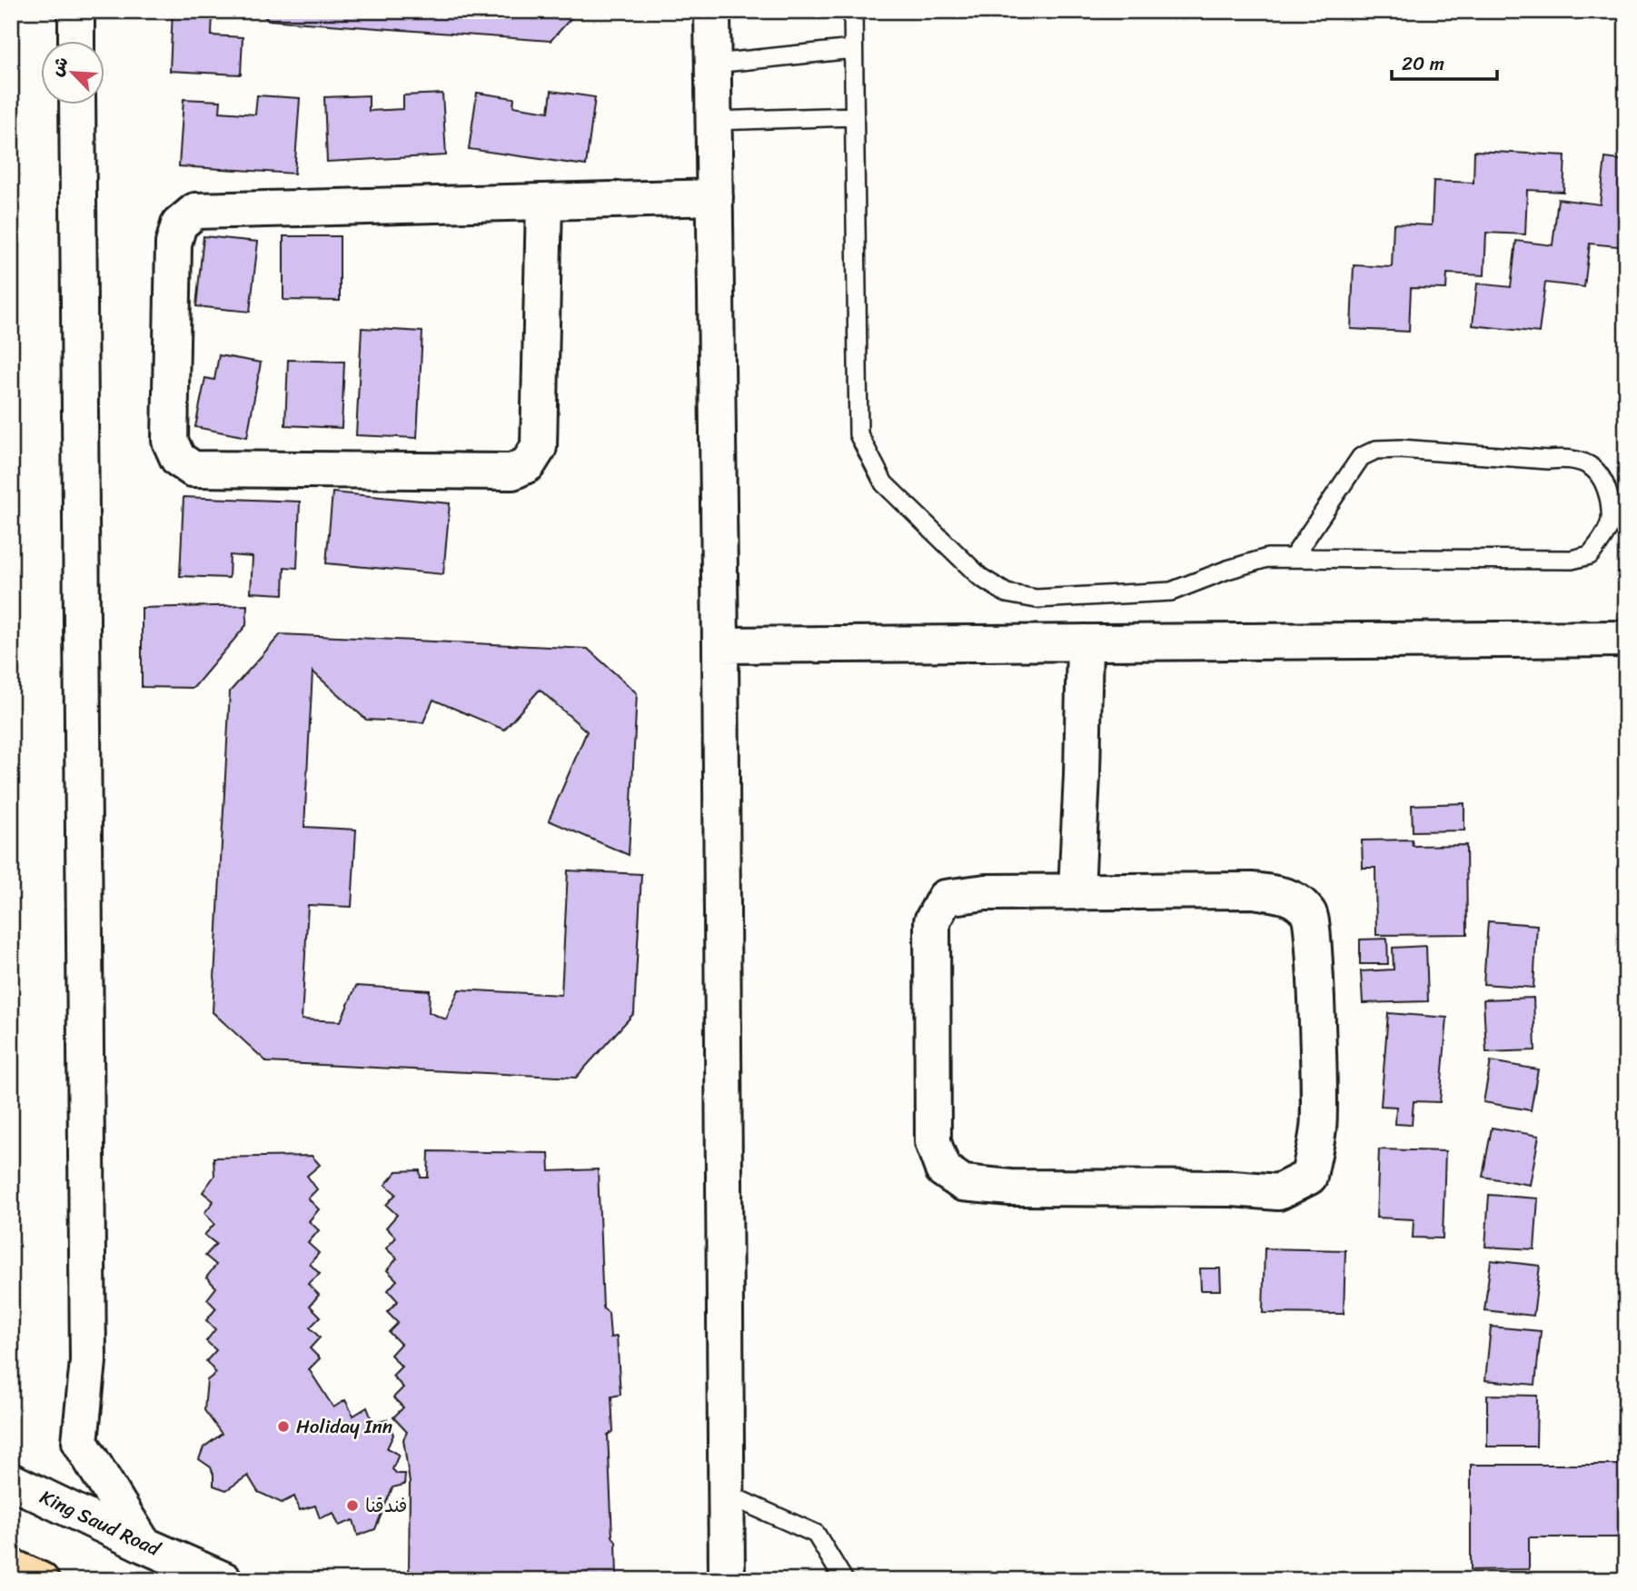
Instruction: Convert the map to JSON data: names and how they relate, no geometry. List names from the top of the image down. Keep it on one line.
{"streets":{"street":["King Saud Road"]},"places":["Holiday Inn","فندقنا"],"scale_bar":"20 m","north":"top left"}
